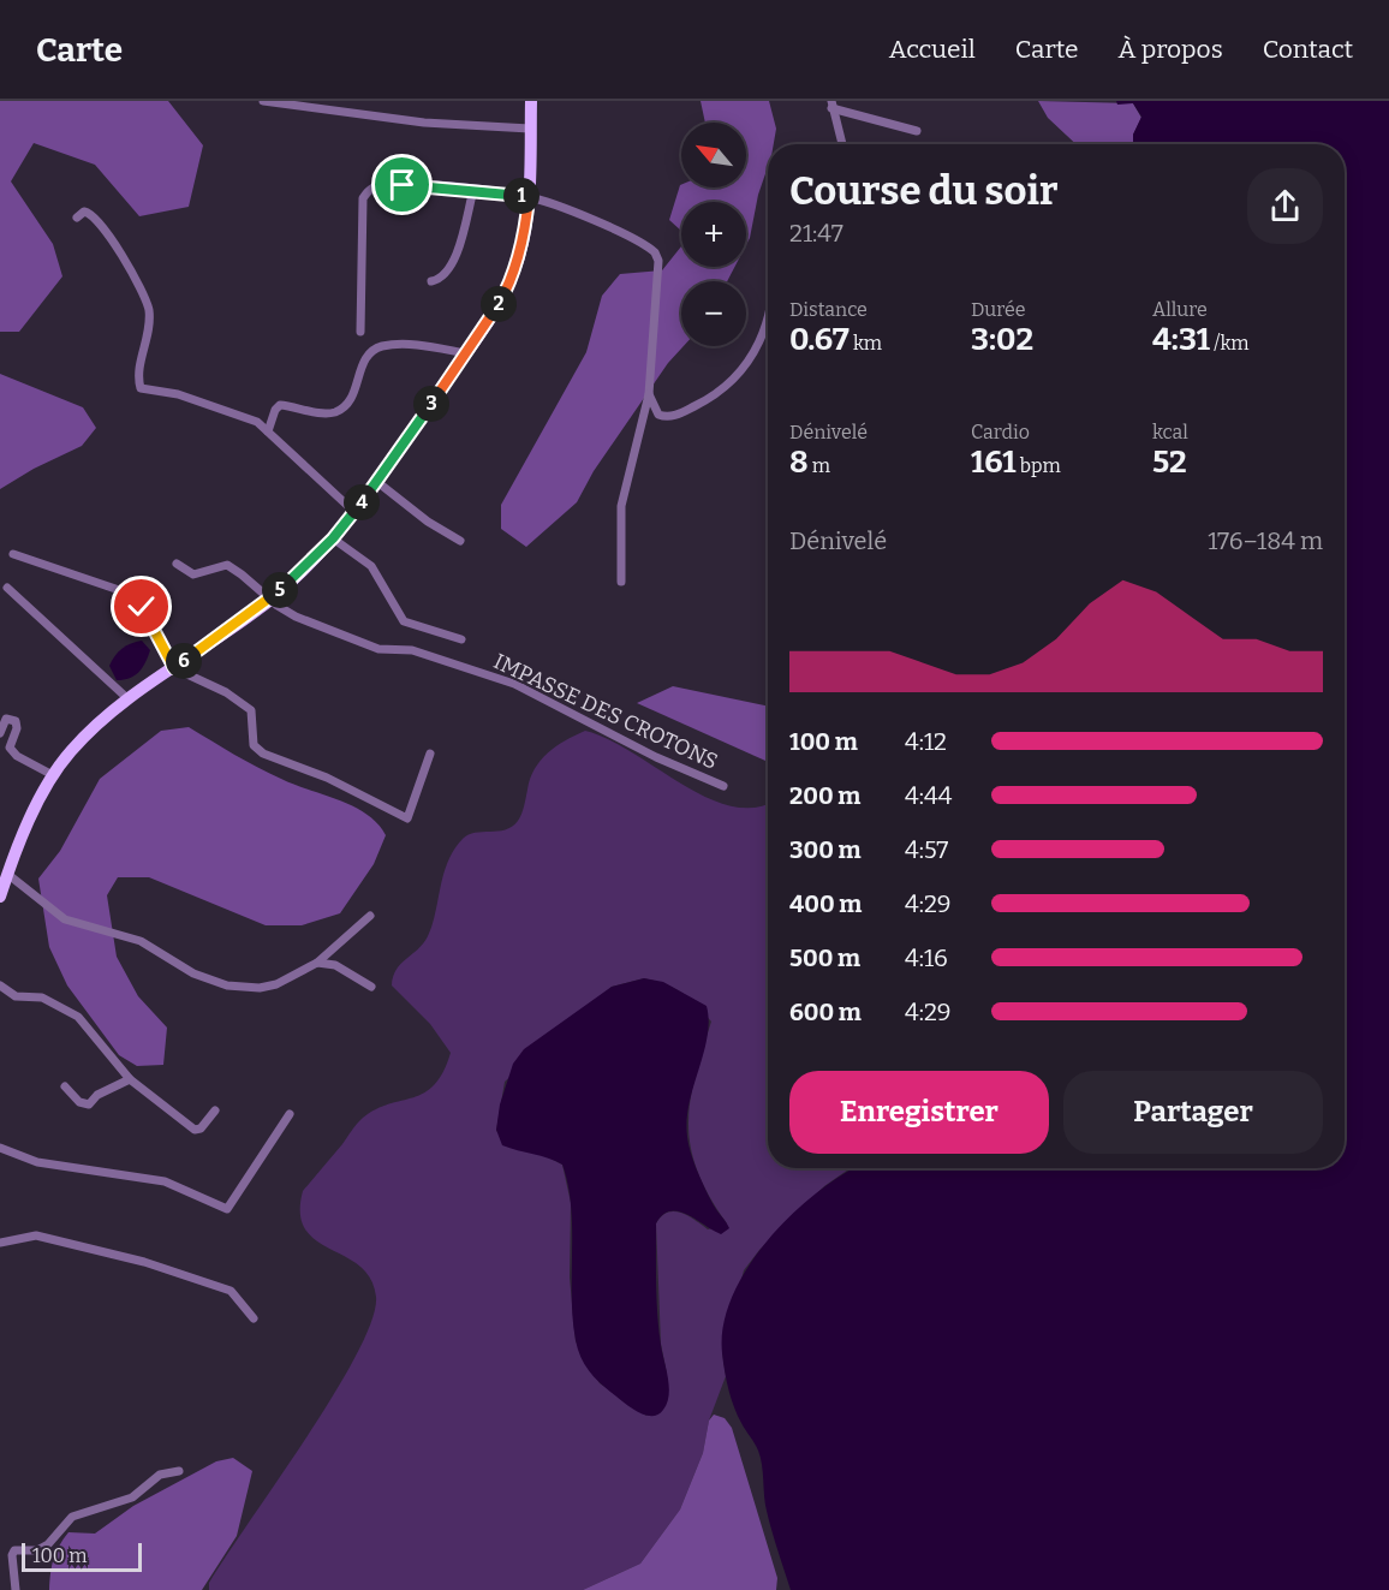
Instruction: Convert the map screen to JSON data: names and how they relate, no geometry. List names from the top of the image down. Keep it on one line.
{"streets":{"street":["IMPASSE DES CROTONS"]},"scale_bar":"100 m","north":"top left","page":{"header":"Carte","nav":["Accueil","Carte","À propos","Contact"],"map_buttons":["+","−"],"heading":["Course du soir","21:47"],"pins":["1","2","3","4","5","6"],"stats":[["Distance","0.67 km"],["Durée","3:02"],["Allure","4:31 /km"],["Dénivelé","8 m"],["Cardio","161 bpm"],["kcal","52"]],"chart":["Dénivelé","176–184 m"],"list":[{"name":"100 m","note":"4:12"},{"name":"200 m","note":"4:44"},{"name":"300 m","note":"4:57"},{"name":"400 m","note":"4:29"},{"name":"500 m","note":"4:16"},{"name":"600 m","note":"4:29"}],"buttons":["Enregistrer","Partager"],"scale":"100 m"}}
